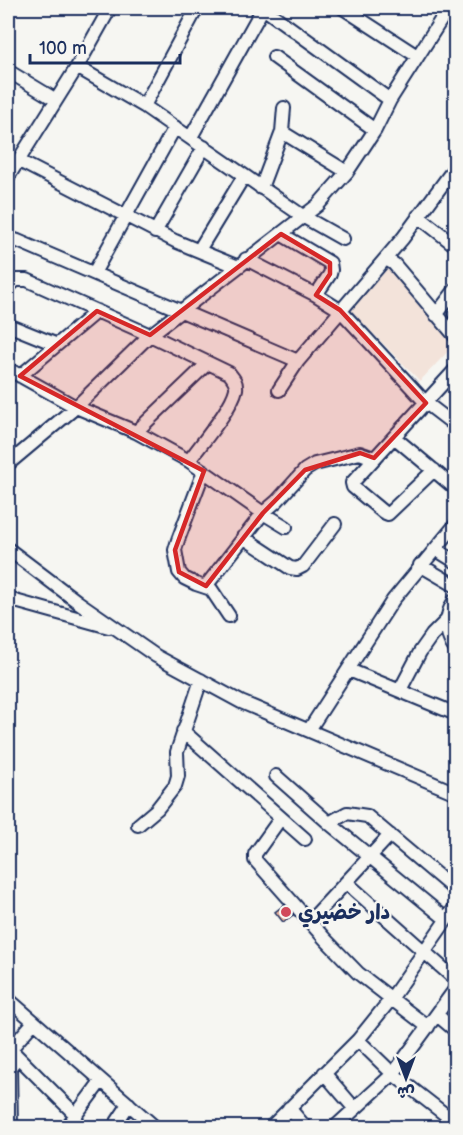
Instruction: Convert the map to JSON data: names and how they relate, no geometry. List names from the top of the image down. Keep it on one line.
{"places":["دار خضيري"],"scale_bar":"100 m","north":"bottom"}
